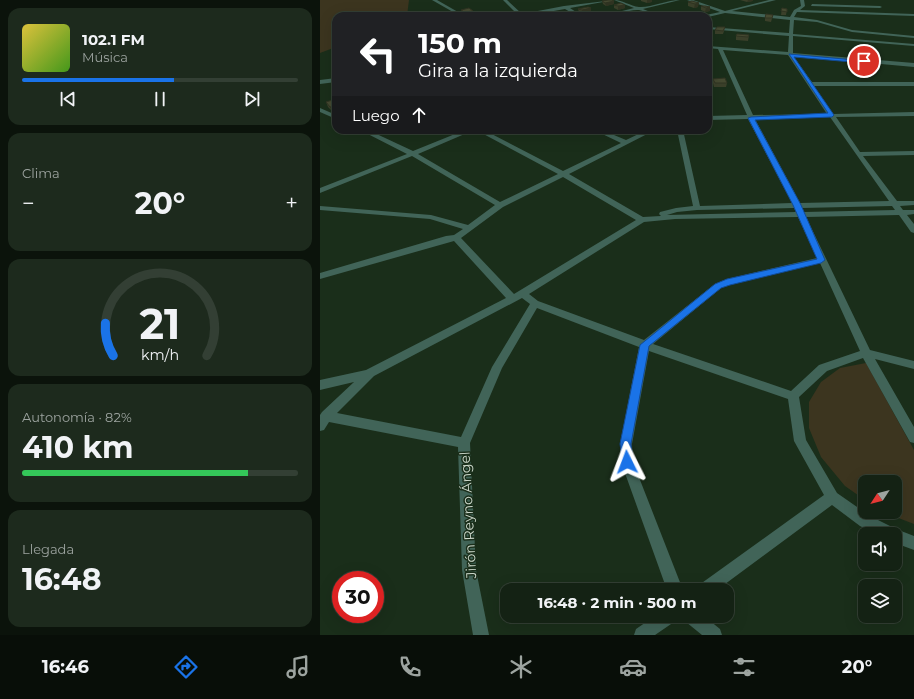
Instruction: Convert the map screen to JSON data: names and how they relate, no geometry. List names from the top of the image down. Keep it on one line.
{"streets":{"street":["Jirón Reyno Ángel"]},"north":"bottom left","page":{"turn":["150 m","Gira a la izquierda"],"song":["102.1 FM","Música"],"then":"Luego","tile":["Clima",["Autonomía · 82%","410 km"],["Llegada","16:48"]],"heat":["−","20°","+"],"limit":"30","trip":"16:48 · 2 min · 500 m","tabs":["16:46","20°"],"gauge":["21","km/h"]}}
